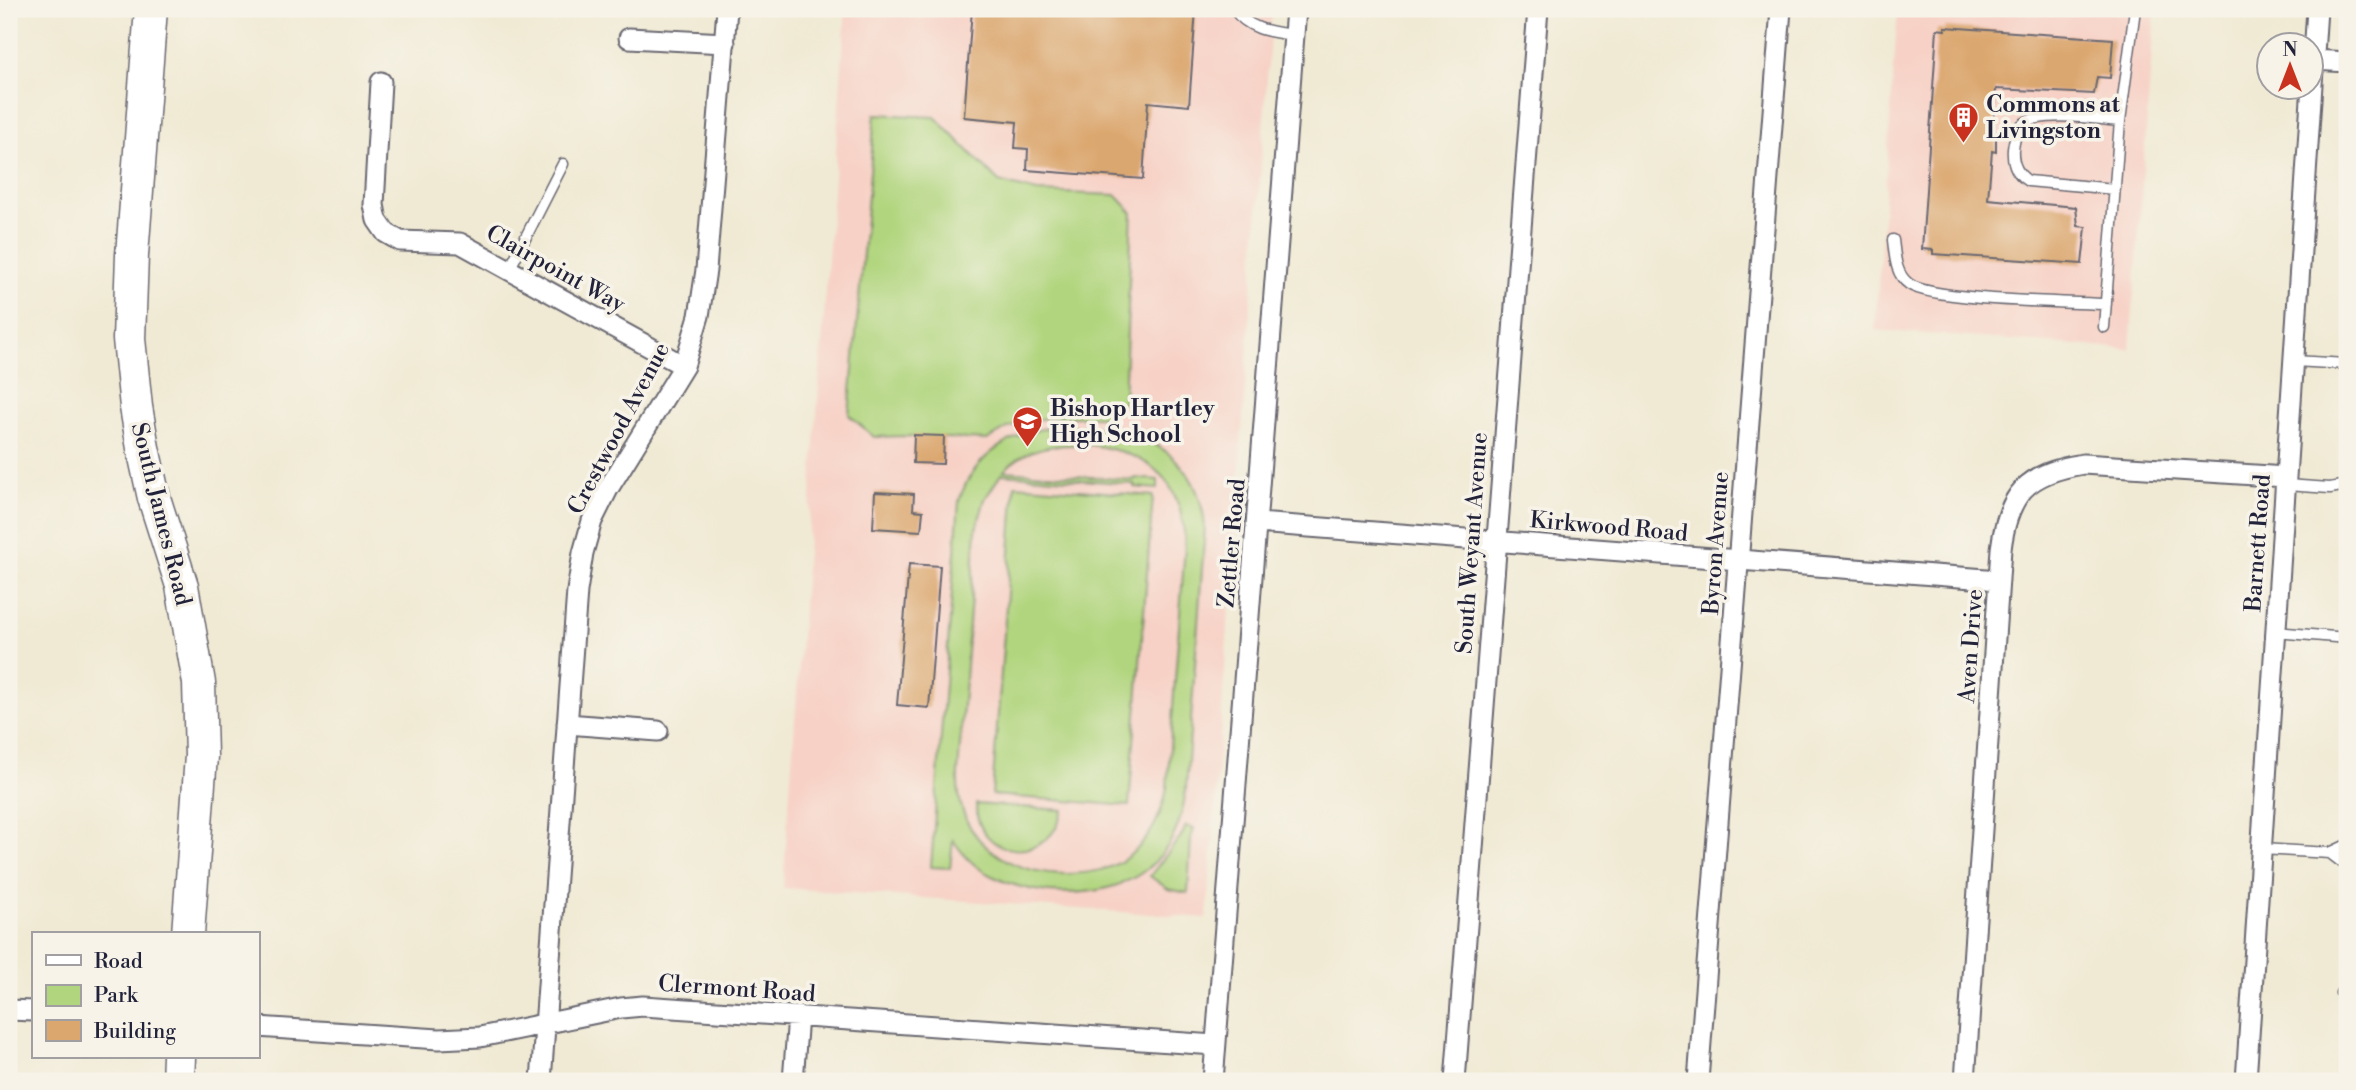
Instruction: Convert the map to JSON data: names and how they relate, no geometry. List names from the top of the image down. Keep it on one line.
{"streets":{"main road":["South James Road"],"street":["Clairpoint Way","Crestwood Avenue","Kirkwood Road","Zettler Road","South Weyant Avenue","Byron Avenue","Barnett Road","Aven Drive","Clermont Road"]},"crossings":[["Clairpoint Way","Crestwood Avenue"],["Crestwood Avenue","Clermont Road"],["Kirkwood Road","Zettler Road"],["Kirkwood Road","South Weyant Avenue"],["Kirkwood Road","Byron Avenue"],["Kirkwood Road","Aven Drive"],["Zettler Road","Clermont Road"],["Barnett Road","Aven Drive"]],"places":{"building":["Commons at Livingston"],"school or university":["Bishop Hartley High School"]},"legend":["Road","Park","Building"],"north":"top"}
